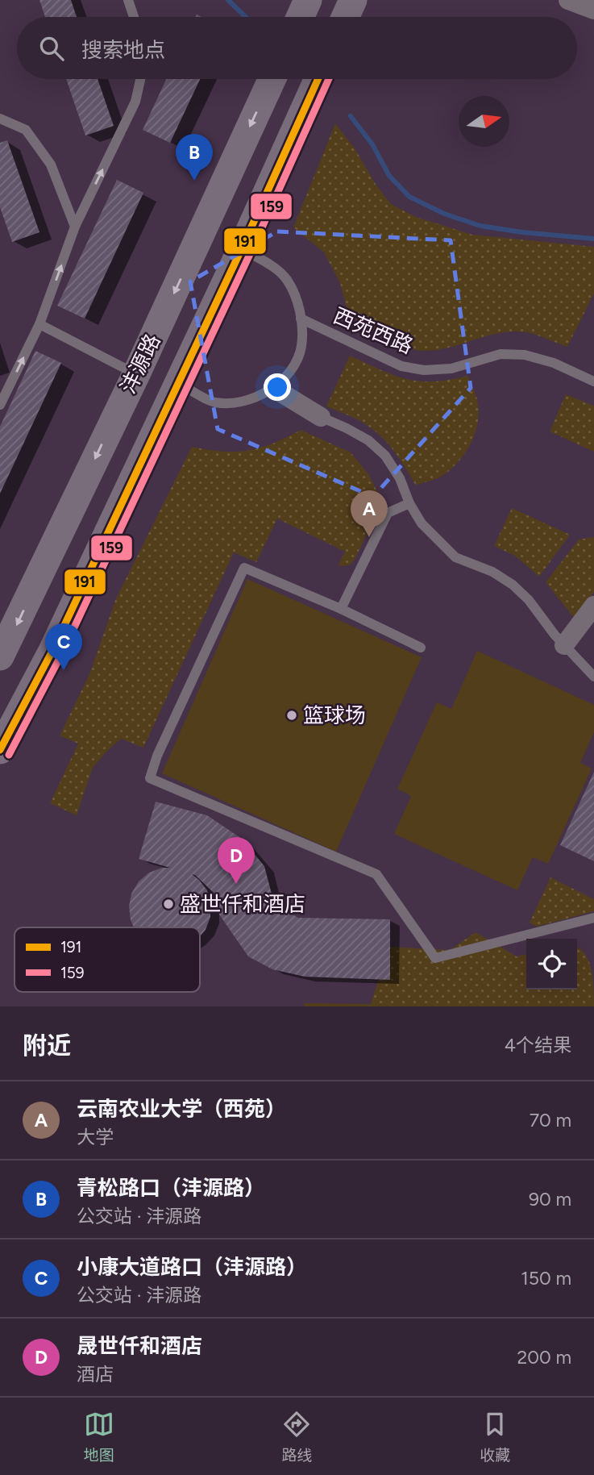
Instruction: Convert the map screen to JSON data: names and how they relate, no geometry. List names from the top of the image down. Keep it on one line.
{"streets":{"main road":["沣源路"],"lane":["西苑西路"]},"places":["篮球场","盛世仟和酒店"],"lines":["transit line 191","transit line 159"],"legend":["191","159"],"north":"right","page":{"search":"搜索地点","pins":["B","A","C","D"],"heading":["附近","4个结果"],"list":[{"mark":"A","name":"云南农业大学（西苑）","note":"大学","value":"70 m"},{"mark":"B","name":"青松路口（沣源路）","note":"公交站 · 沣源路","value":"90 m"},{"mark":"C","name":"小康大道路口（沣源路）","note":"公交站 · 沣源路","value":"150 m"},{"mark":"D","name":"晟世仟和酒店","note":"酒店","value":"200 m"}],"nav":["地图","路线","收藏"]}}
